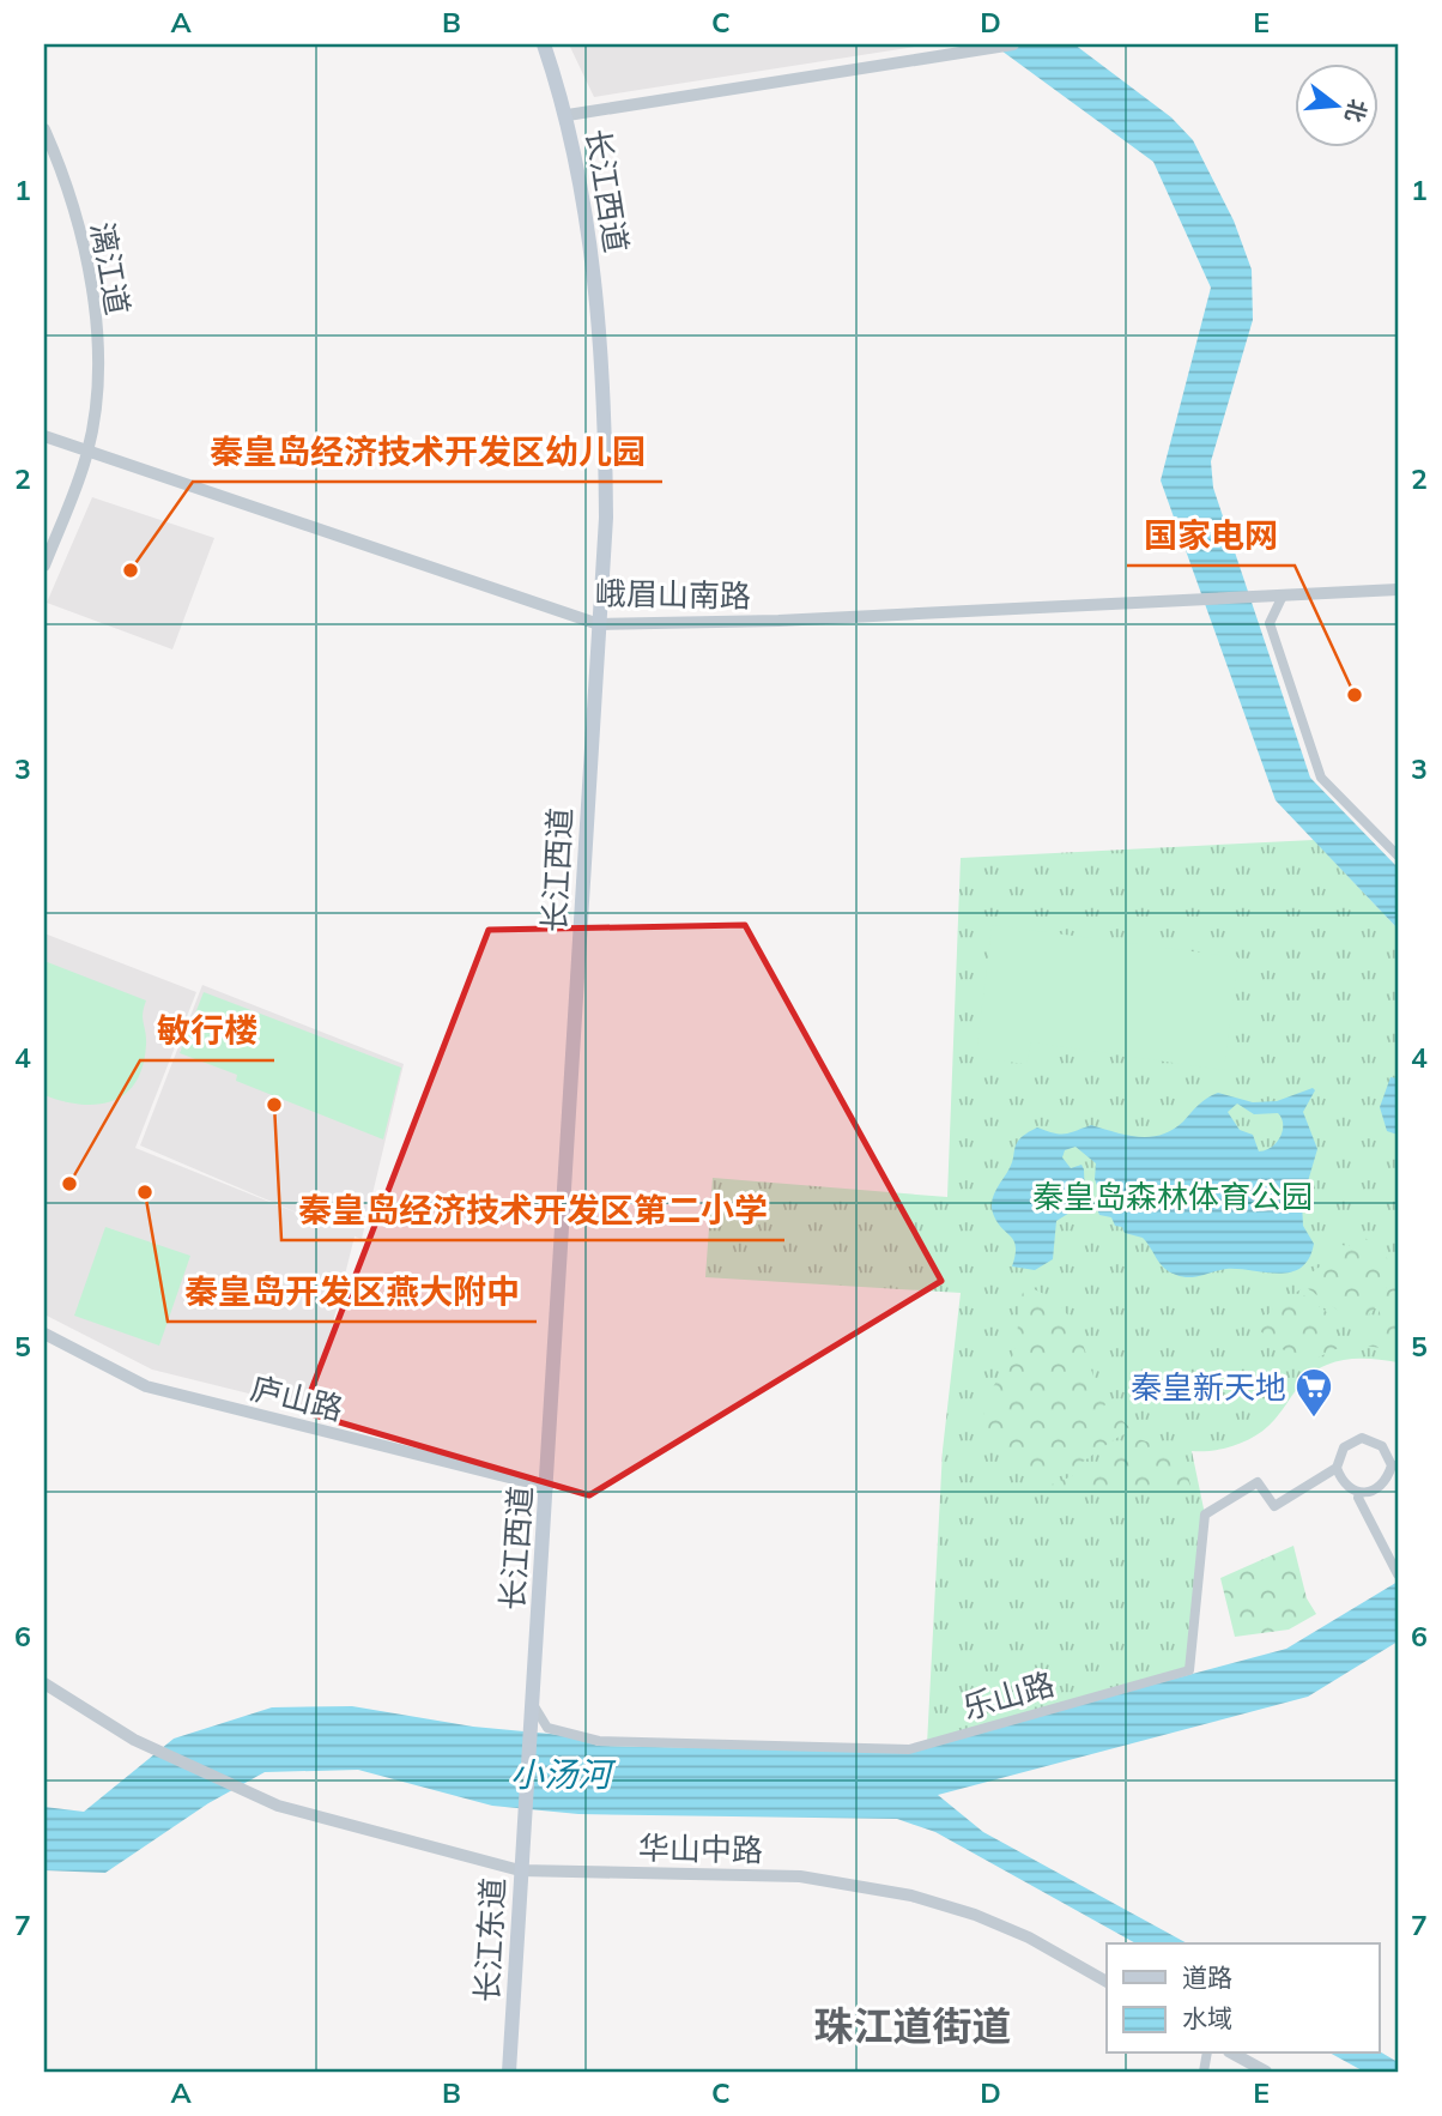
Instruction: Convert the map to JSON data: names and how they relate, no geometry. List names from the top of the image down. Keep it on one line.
{"streets":{"main road":["长江西道","长江东道"],"street":["漓江道","峨眉山南路","庐山路","乐山路","华山中路"]},"crossings":[["长江西道","峨眉山南路"],["长江西道","庐山路"],["长江西道","乐山路"],["长江西道","长江东道"],["漓江道","峨眉山南路"],["华山中路","长江东道"]],"districts":["珠江道街道"],"water":["小汤河"],"parks":["秦皇岛森林体育公园"],"places":{"other":["秦皇岛经济技术开发区幼儿园","国家电网","秦皇岛经济技术开发区第二小学","敏行楼","秦皇岛开发区燕大附中"],"supermarket":["秦皇新天地"]},"legend":["道路","水域"],"north":"right","grid":{"columns":["A","B","C","D","E"],"rows":["1","2","3","4","5","6","7"]}}
